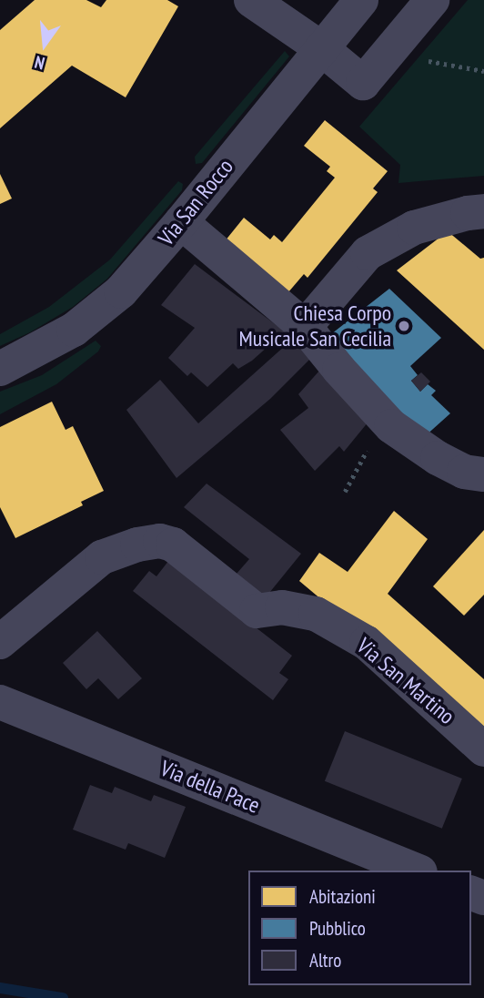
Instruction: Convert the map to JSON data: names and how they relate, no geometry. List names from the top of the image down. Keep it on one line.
{"streets":{"street":["Via San Rocco","Via San Martino","Via della Pace"]},"places":["Chiesa Corpo Musicale San Cecilia"],"legend":["Abitazioni","Pubblico","Altro"],"north":"bottom"}
